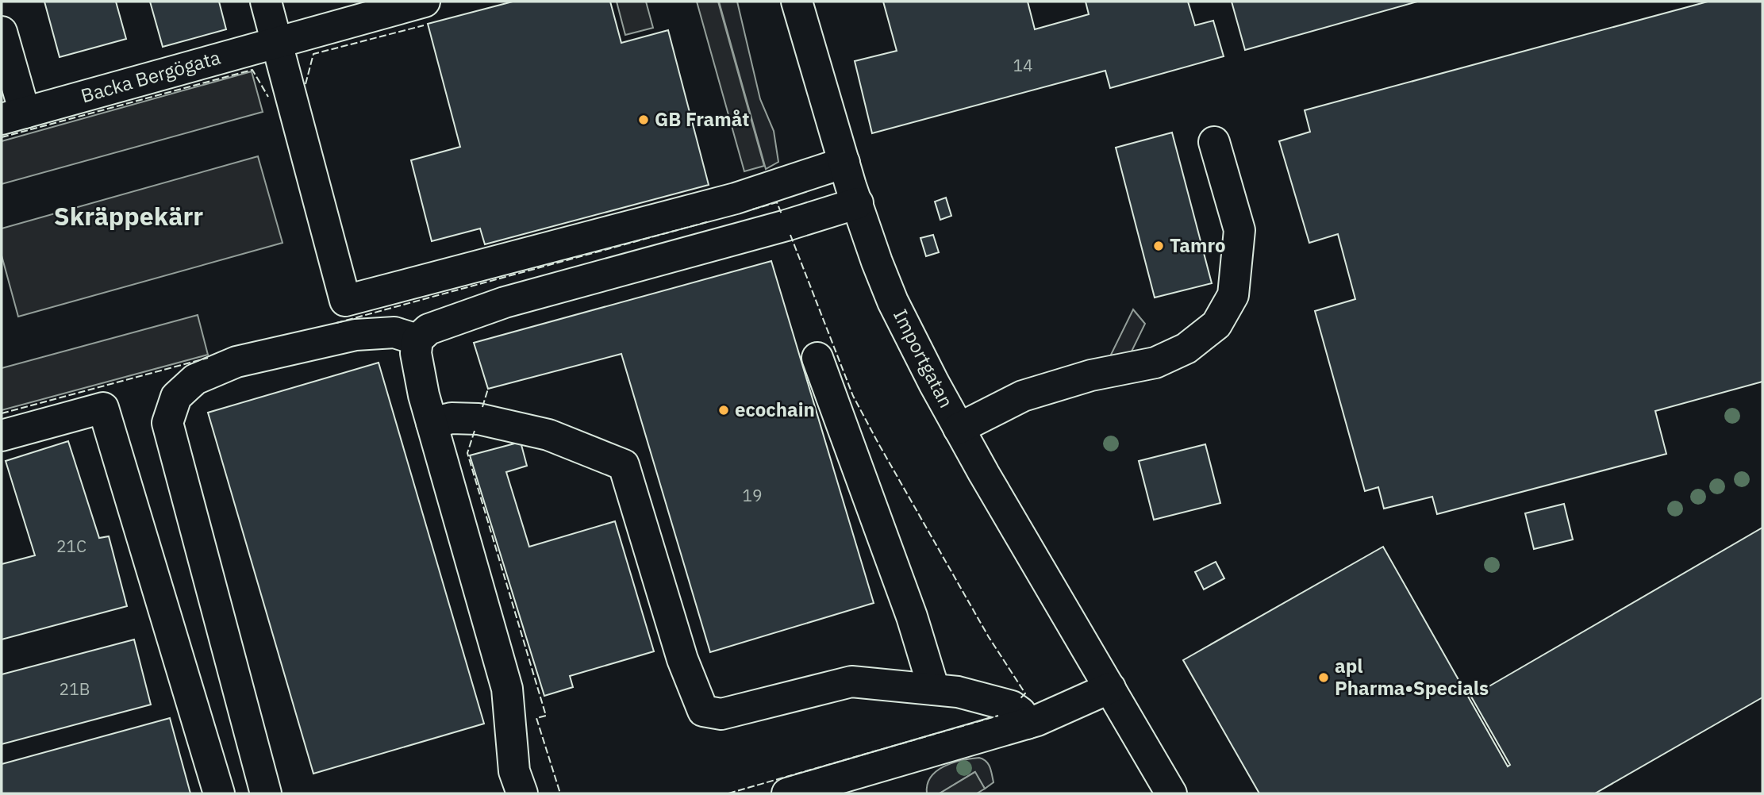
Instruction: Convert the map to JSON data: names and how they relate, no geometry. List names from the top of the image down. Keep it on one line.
{"streets":{"street":["Backa Bergögata","Importgatan"]},"districts":["Skräppekärr"],"places":["GB Framåt","Tamro","ecochain","apl Pharma•Specials"],"house_numbers":["14","19","21C","21B"]}
